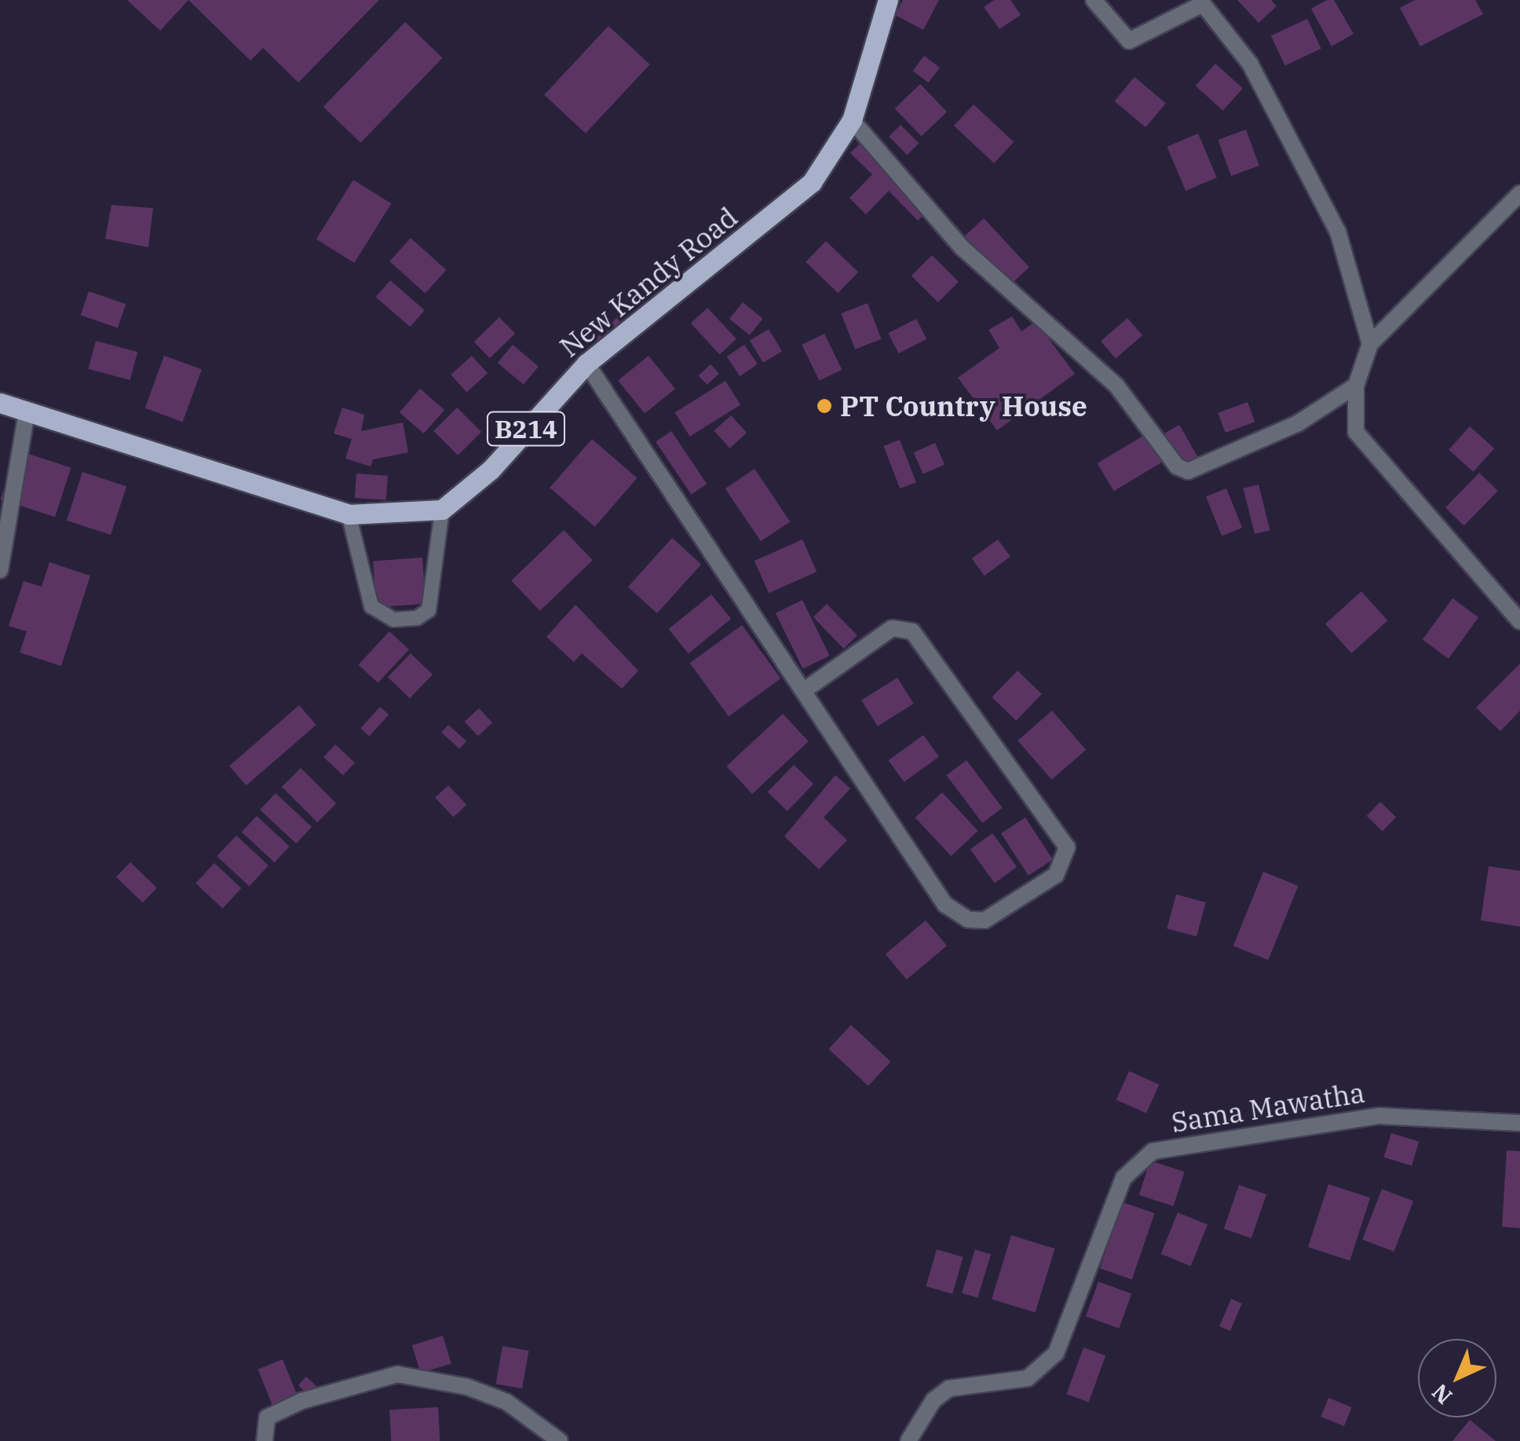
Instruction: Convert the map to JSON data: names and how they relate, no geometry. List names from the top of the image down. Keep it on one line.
{"streets":{"main road":["New Kandy Road","B214"],"street":["Sama Mawatha"]},"places":["PT Country House"],"north":"bottom left"}
